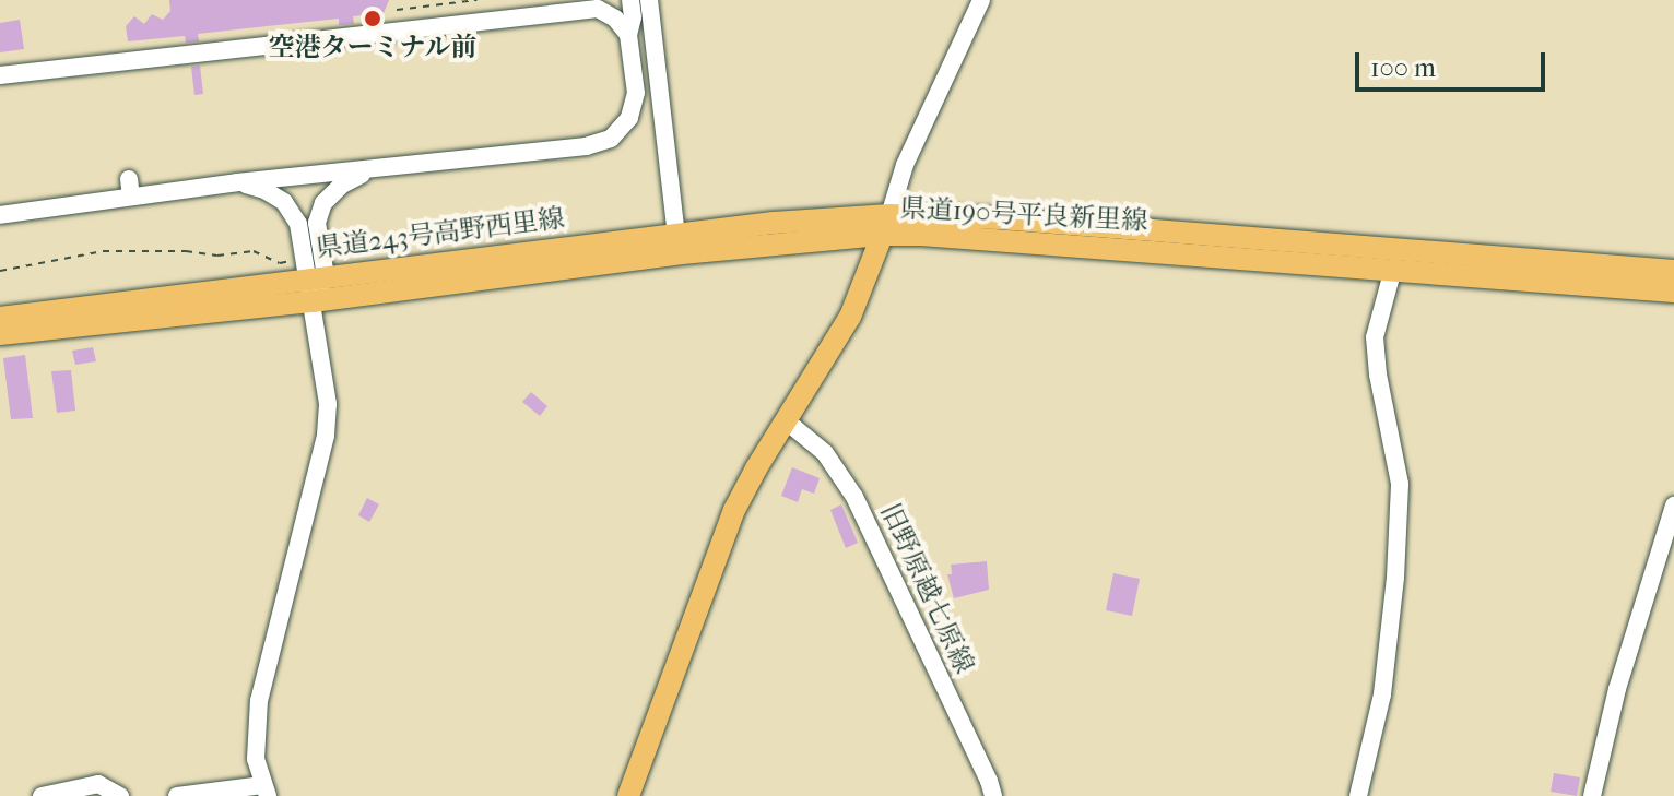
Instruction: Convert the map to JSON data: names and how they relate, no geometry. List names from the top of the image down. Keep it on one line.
{"streets":{"main road":["県道190号平良新里線","県道243号高野西里線"],"street":["旧野原越七原線"]},"crossings":[["県道190号平良新里線","県道243号高野西里線"],["県道190号平良新里線","旧野原越七原線"]],"places":["空港ターミナル前"],"scale_bar":"100 m"}
